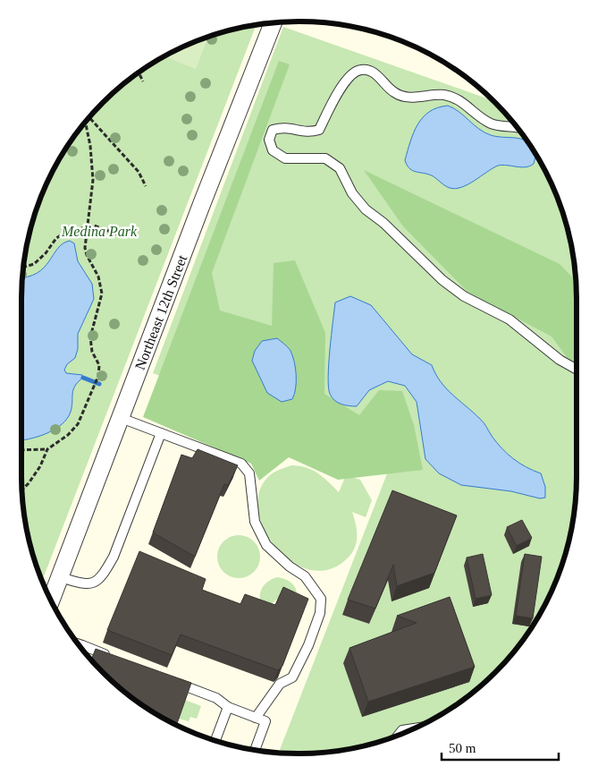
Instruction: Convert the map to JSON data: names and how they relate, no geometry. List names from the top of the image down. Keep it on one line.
{"streets":{"street":["Northeast 12th Street"]},"parks":["Medina Park"],"scale_bar":"50 m"}
